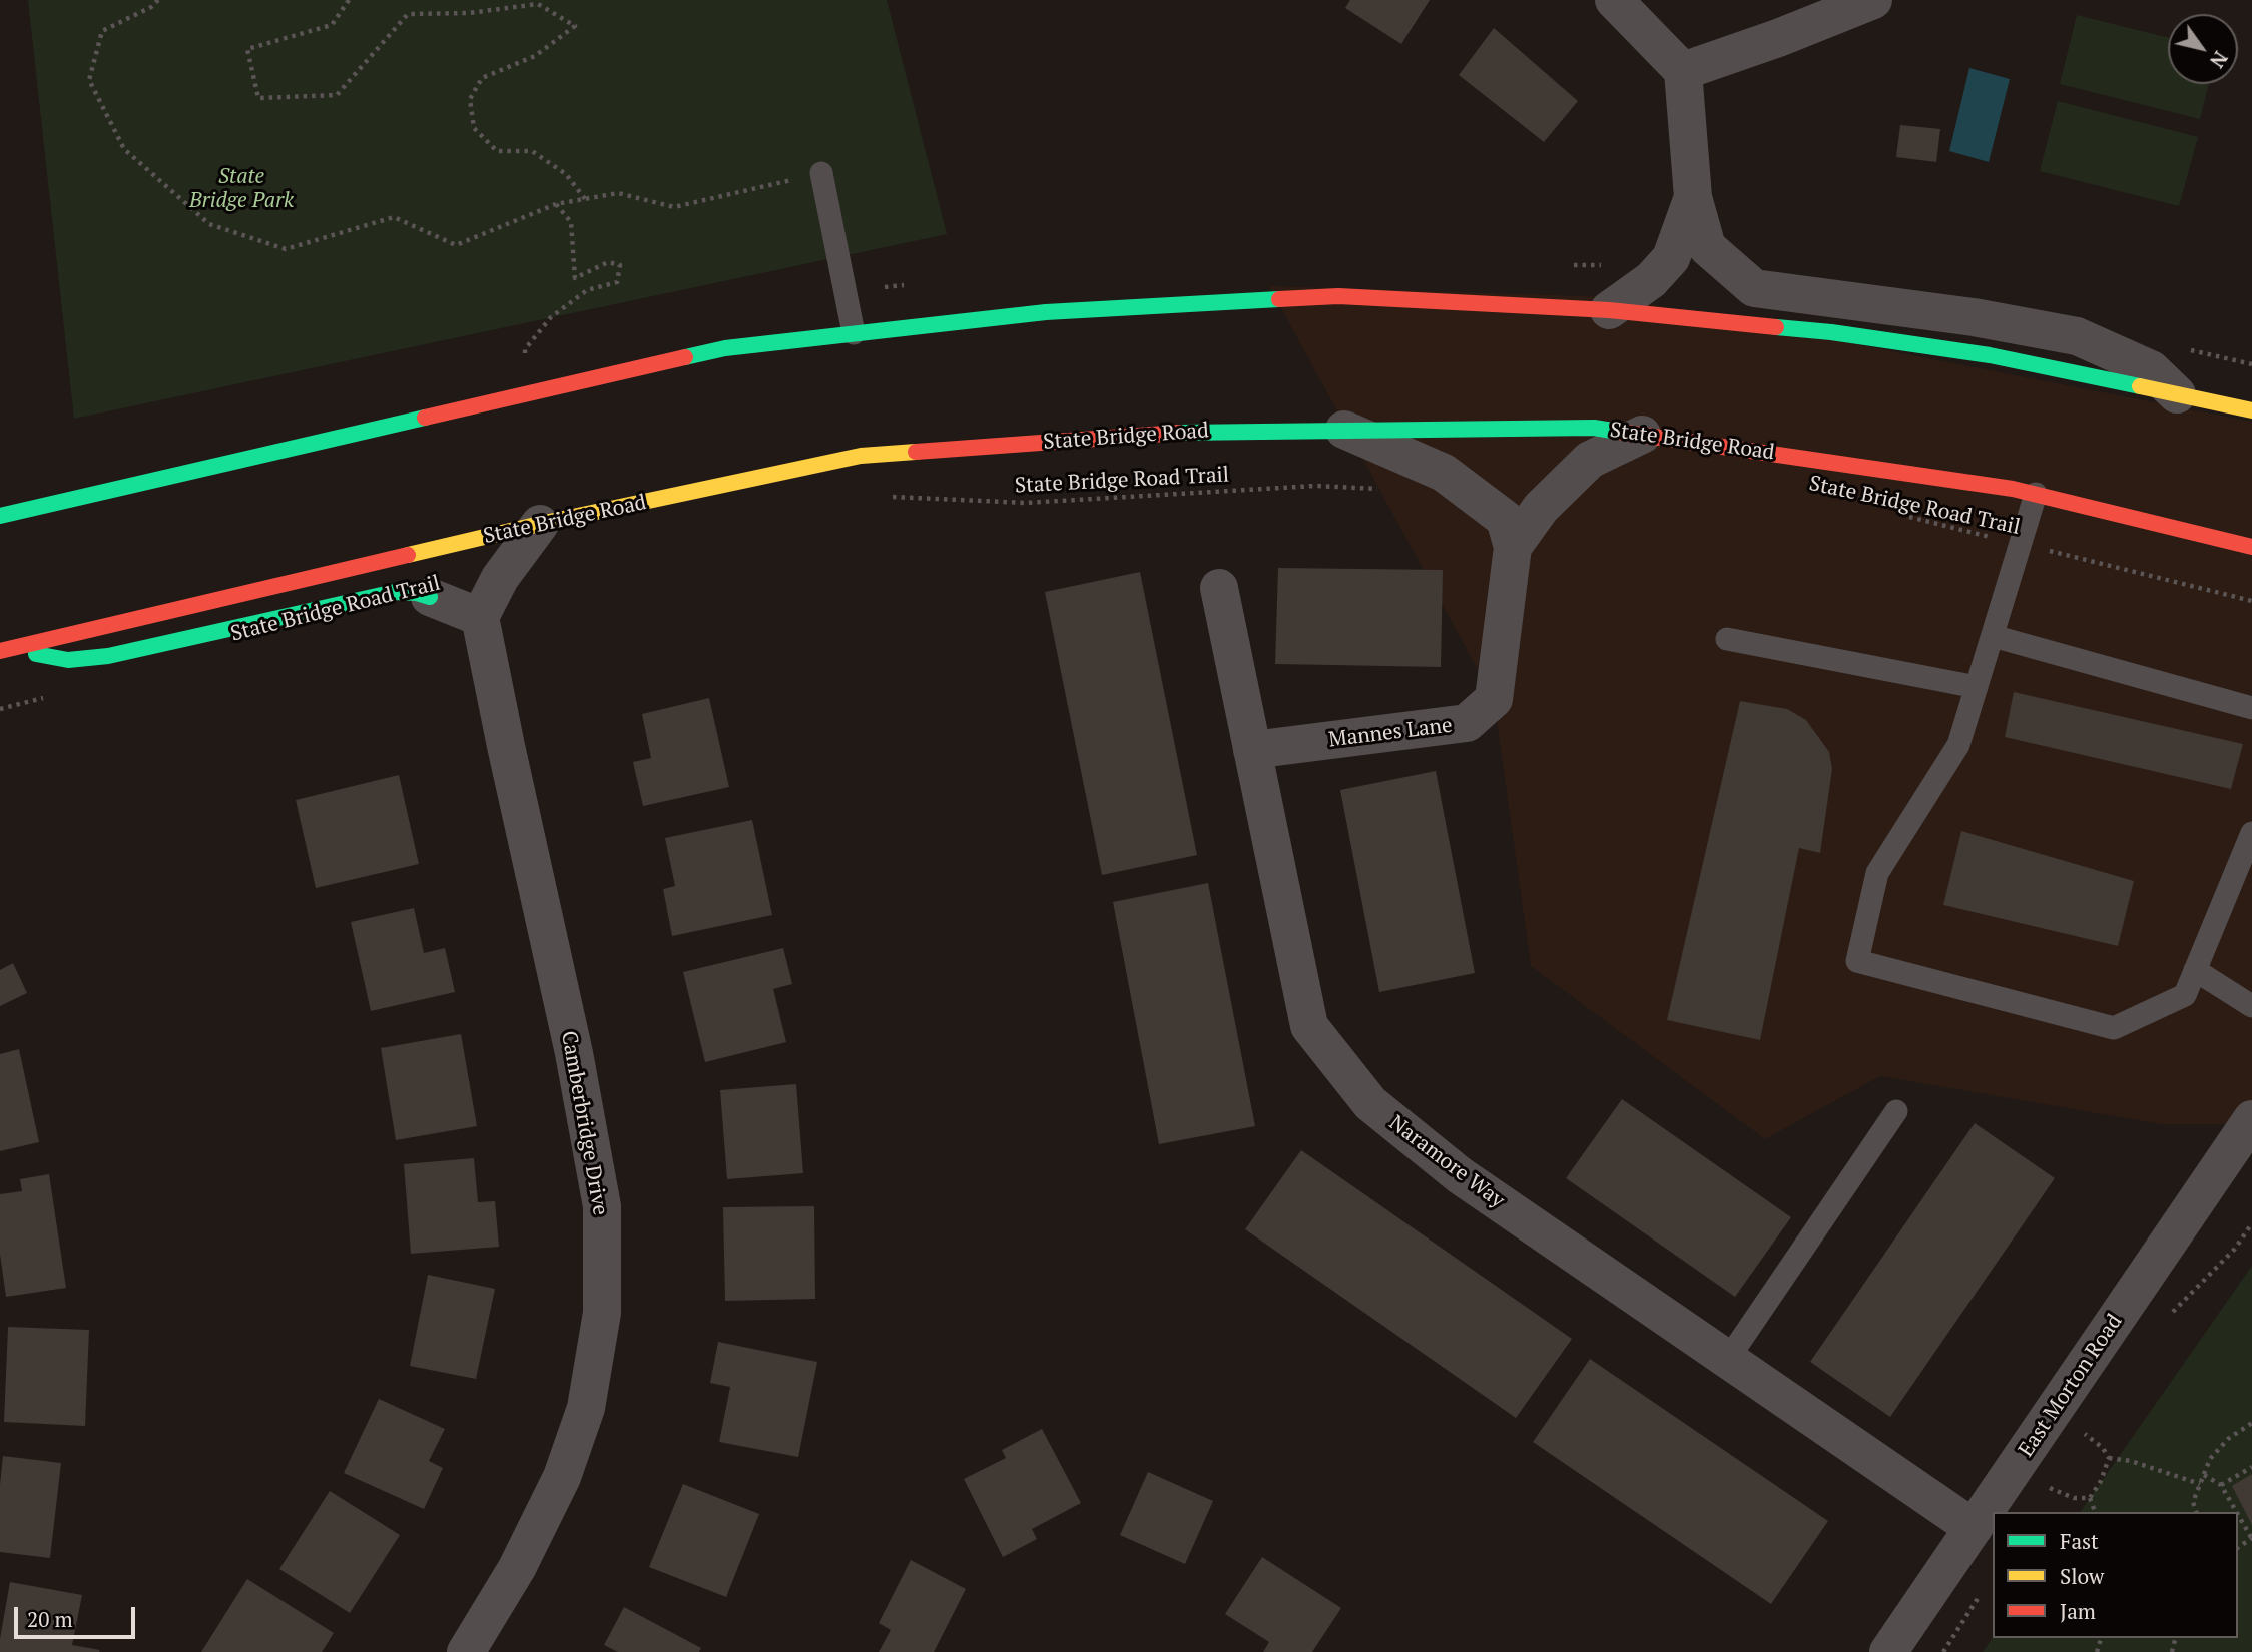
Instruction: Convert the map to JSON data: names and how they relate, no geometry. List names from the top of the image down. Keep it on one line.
{"streets":{"highway":["State Bridge Road"],"street":["Mannes Lane","Camberbridge Drive","Naramore Way","East Morton Road"],"path":["State Bridge Road Trail"]},"crossings":[["Mannes Lane","Naramore Way"],["Naramore Way","East Morton Road"]],"parks":["State Bridge Park"],"legend":["Fast","Slow","Jam"],"scale_bar":"20 m","north":"bottom right"}
